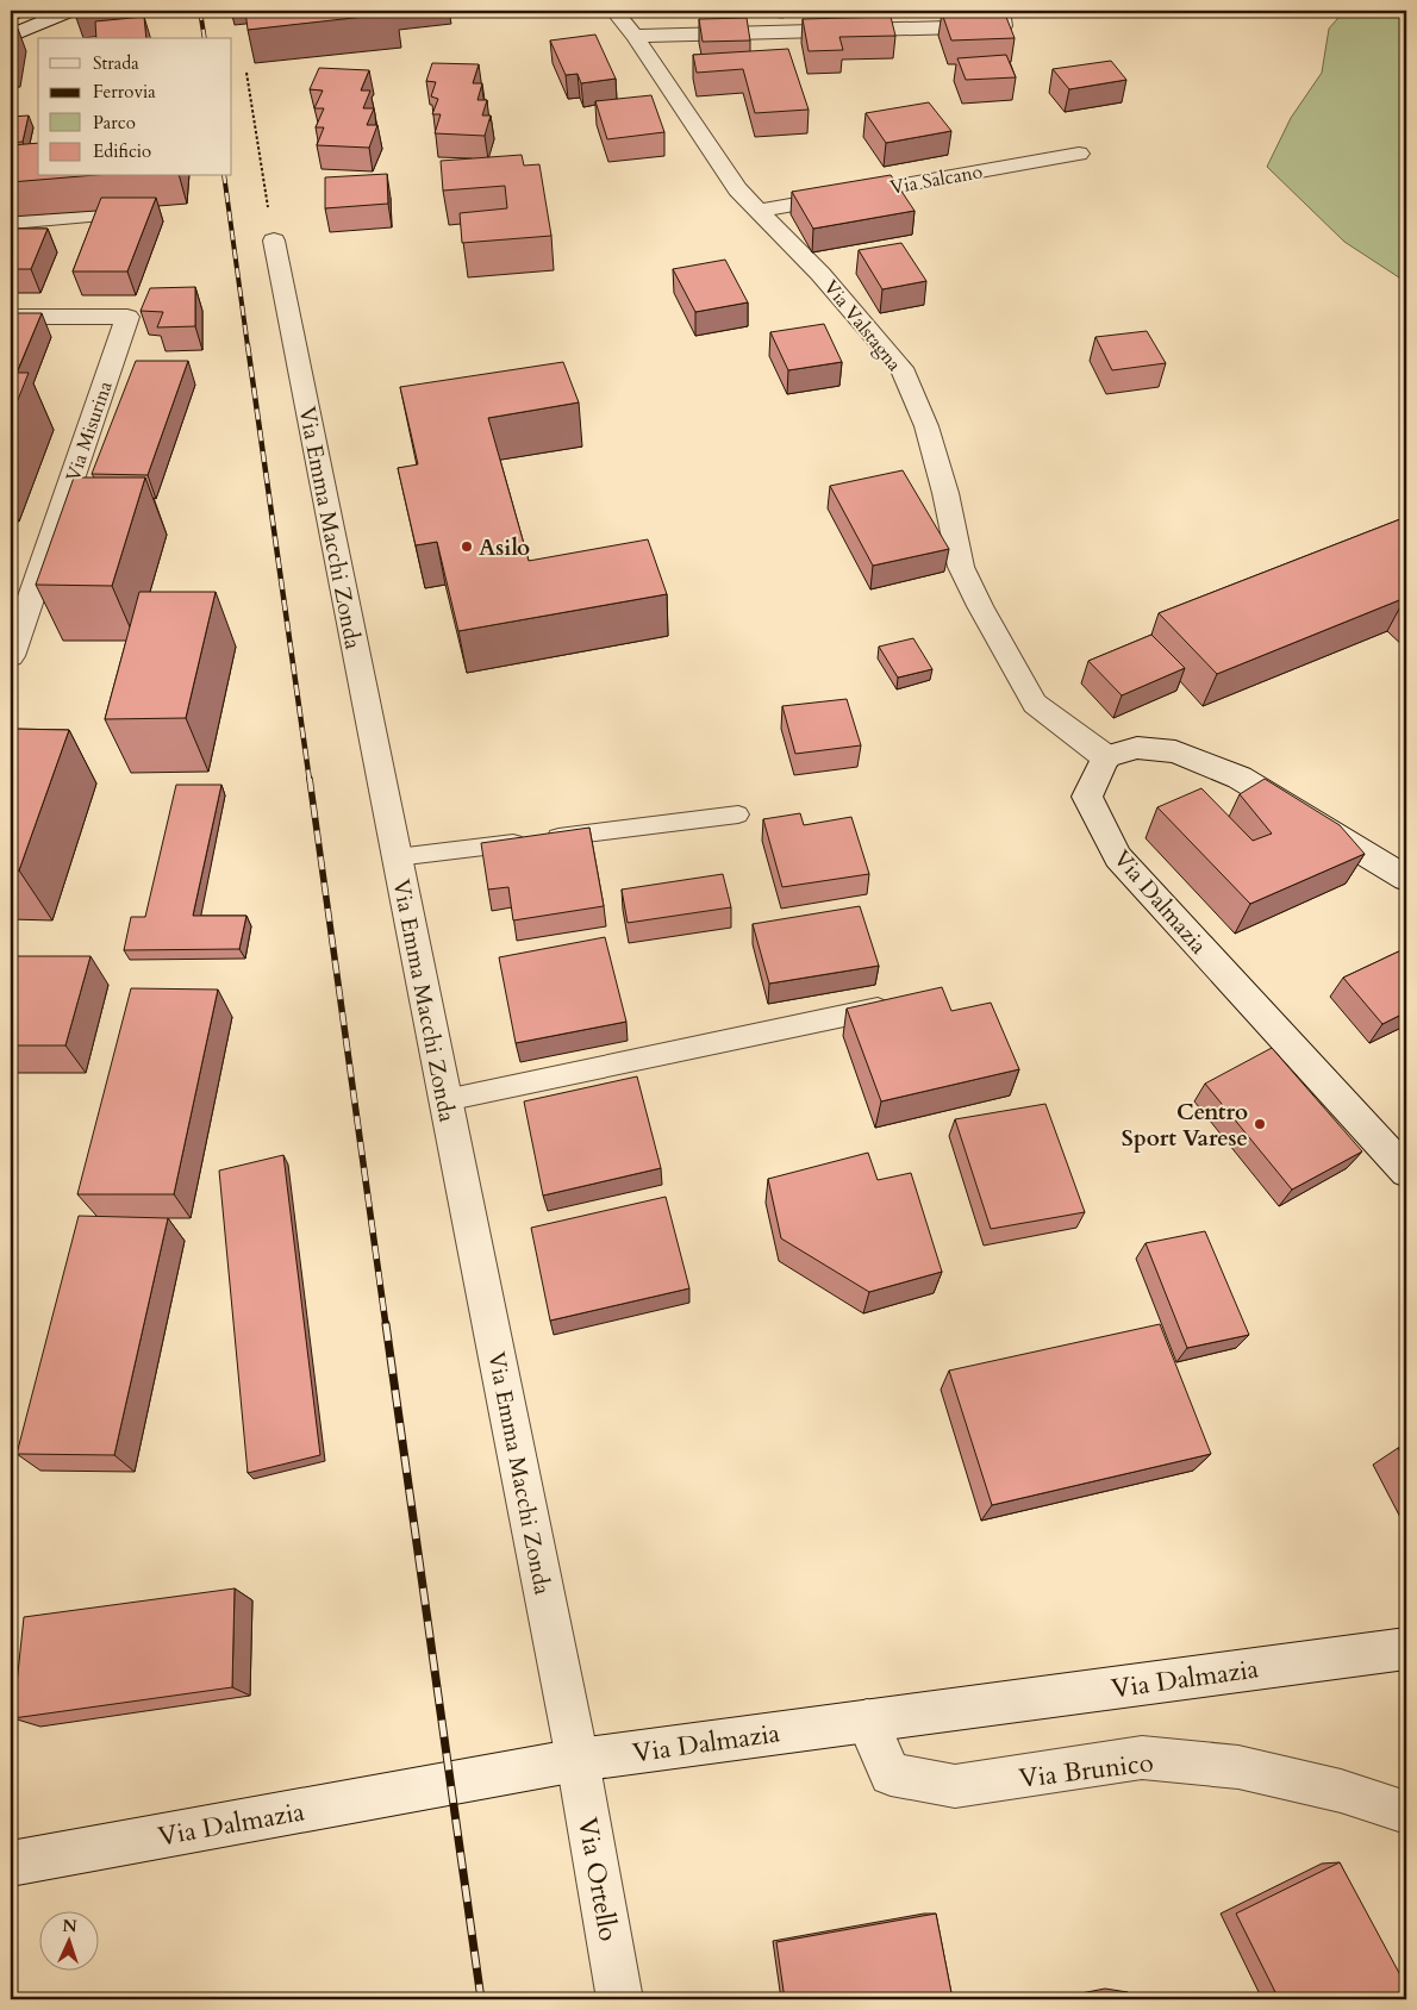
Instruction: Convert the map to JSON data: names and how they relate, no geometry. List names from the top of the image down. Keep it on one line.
{"streets":{"street":["Via Salcano","Via Valstagna","Via Misurina","Via Emma Macchi Zonda","Via Dalmazia","Via Brunico","Via Ortello"]},"crossings":[["Via Salcano","Via Valstagna"],["Via Valstagna","Via Dalmazia"],["Via Emma Macchi Zonda","Via Dalmazia"],["Via Emma Macchi Zonda","Via Ortello"],["Via Dalmazia","Via Brunico"],["Via Dalmazia","Via Ortello"]],"places":["Asilo","Centro Sport Varese"],"legend":["Strada","Ferrovia","Parco","Edificio"],"north":"top"}
